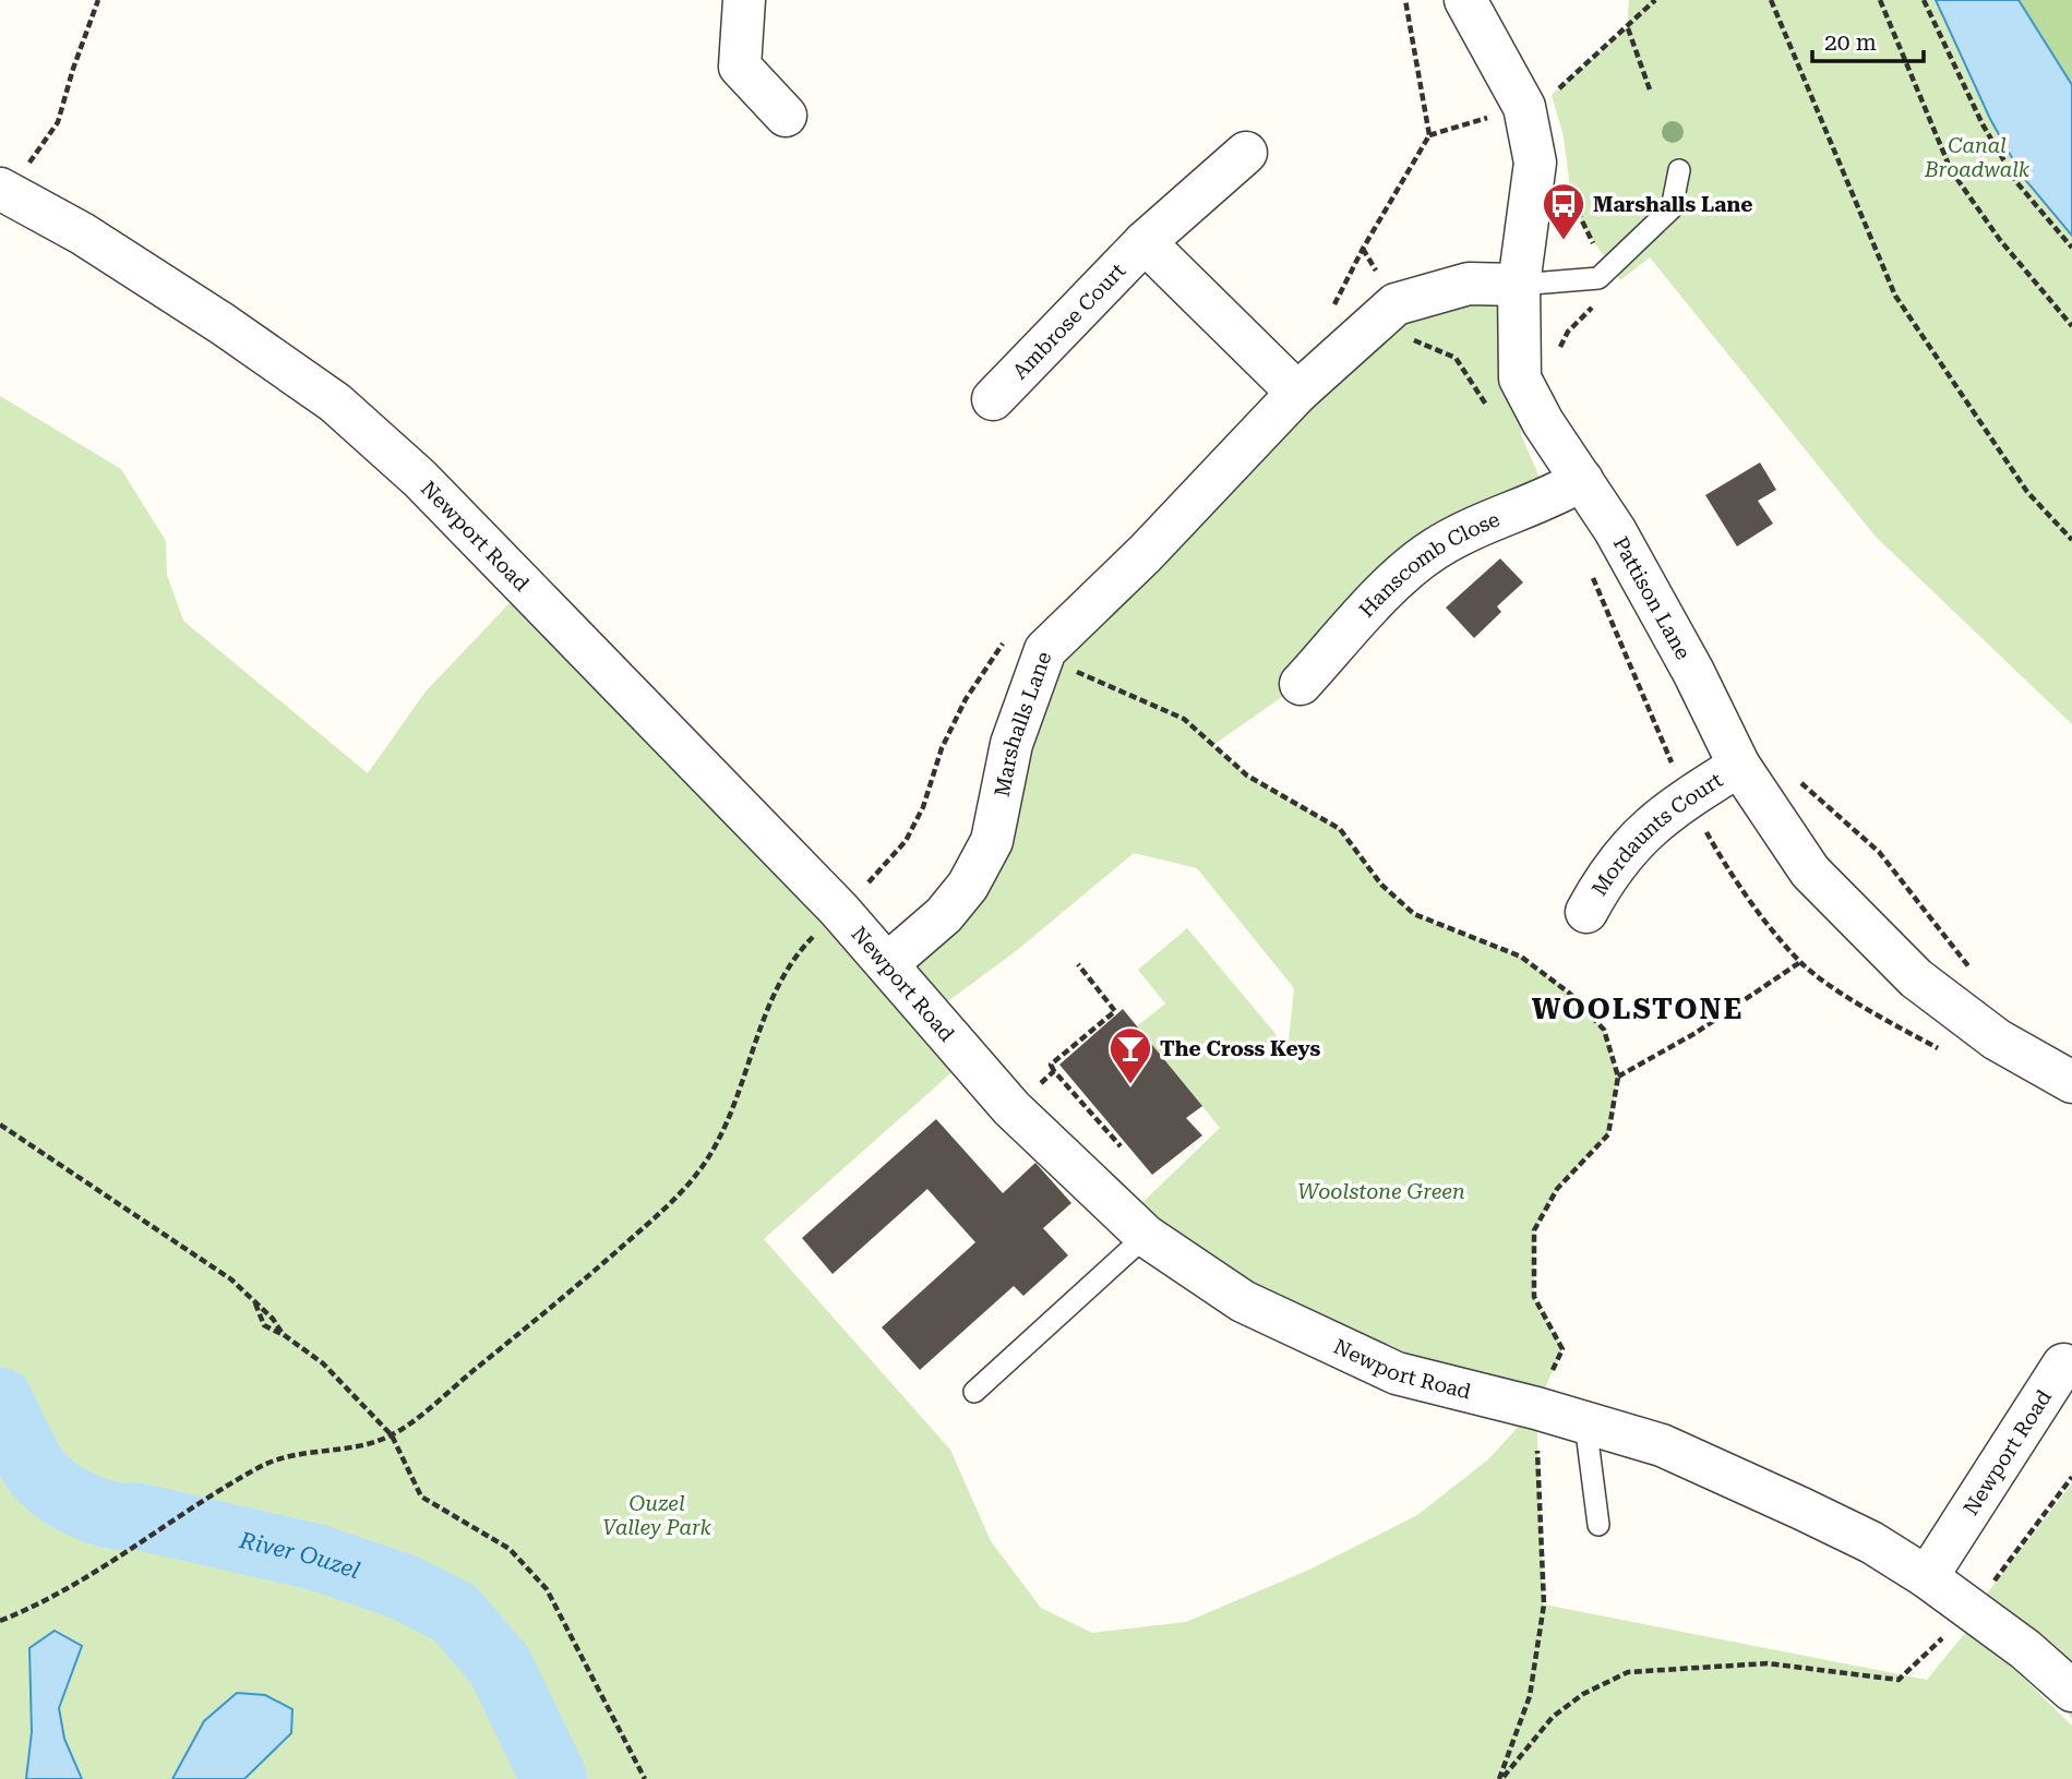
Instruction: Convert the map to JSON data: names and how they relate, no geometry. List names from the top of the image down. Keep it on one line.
{"streets":{"street":["Ambrose Court","Newport Road","Hanscomb Close","Pattison Lane","Marshalls Lane","Mordaunts Court"]},"crossings":[["Newport Road","Marshalls Lane"],["Hanscomb Close","Pattison Lane"],["Pattison Lane","Marshalls Lane"],["Pattison Lane","Mordaunts Court"]],"districts":["WOOLSTONE"],"water":["River Ouzel"],"parks":["Canal Broadwalk","Woolstone Green","Ouzel Valley Park"],"places":{"bus stop":["Marshalls Lane"],"bar":["The Cross Keys"]},"scale_bar":"20 m"}
